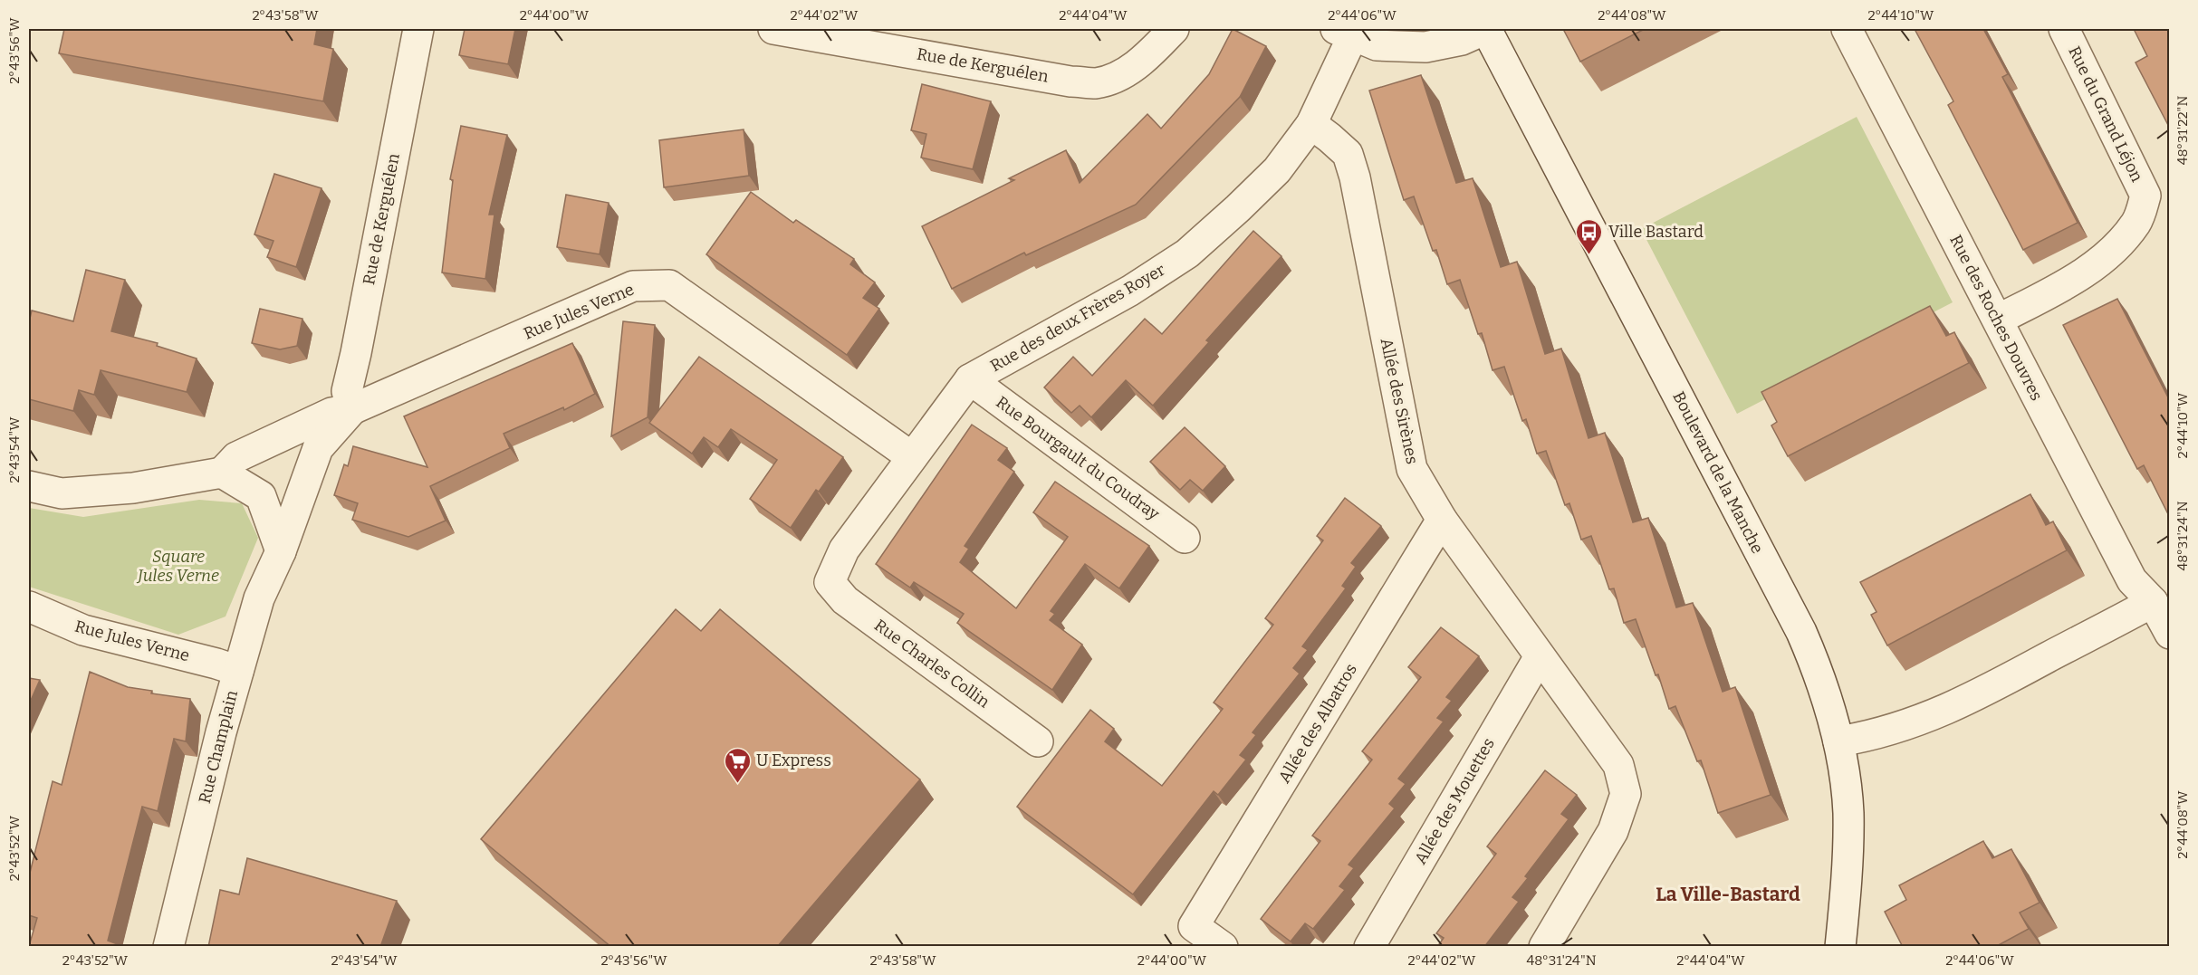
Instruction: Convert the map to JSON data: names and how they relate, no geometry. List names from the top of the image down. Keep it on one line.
{"streets":{"street":["Rue de Kerguélen","Rue du Grand Léjon","Rue Jules Verne","Rue des deux Frères Royer","Rue des Roches Douvres","Allée des Sirènes","Rue Bourgault du Coudray","Boulevard de la Manche","Rue Charles Collin","Allée des Albatros","Rue Champlain","Allée des Mouettes"]},"crossings":[["Rue de Kerguélen","Rue Jules Verne"],["Rue de Kerguélen","Rue Champlain"],["Rue du Grand Léjon","Rue des Roches Douvres"],["Rue Jules Verne","Rue des deux Frères Royer"],["Rue Jules Verne","Rue Champlain"],["Rue des deux Frères Royer","Allée des Sirènes"],["Rue des deux Frères Royer","Rue Bourgault du Coudray"],["Rue des deux Frères Royer","Rue Charles Collin"],["Allée des Sirènes","Allée des Albatros"],["Allée des Sirènes","Allée des Mouettes"]],"districts":["La Ville-Bastard"],"parks":["Square Jules Verne"],"places":{"bus stop":["Ville Bastard"],"supermarket":["U Express"]},"coordinates":["2°43'58\"W","2°44'00\"W","2°44'02\"W","2°44'04\"W","2°44'06\"W","2°44'08\"W","2°44'10\"W","2°43'56\"W","48°31'22\"N","2°43'54\"W","48°31'24\"N","2°43'52\"W"]}
